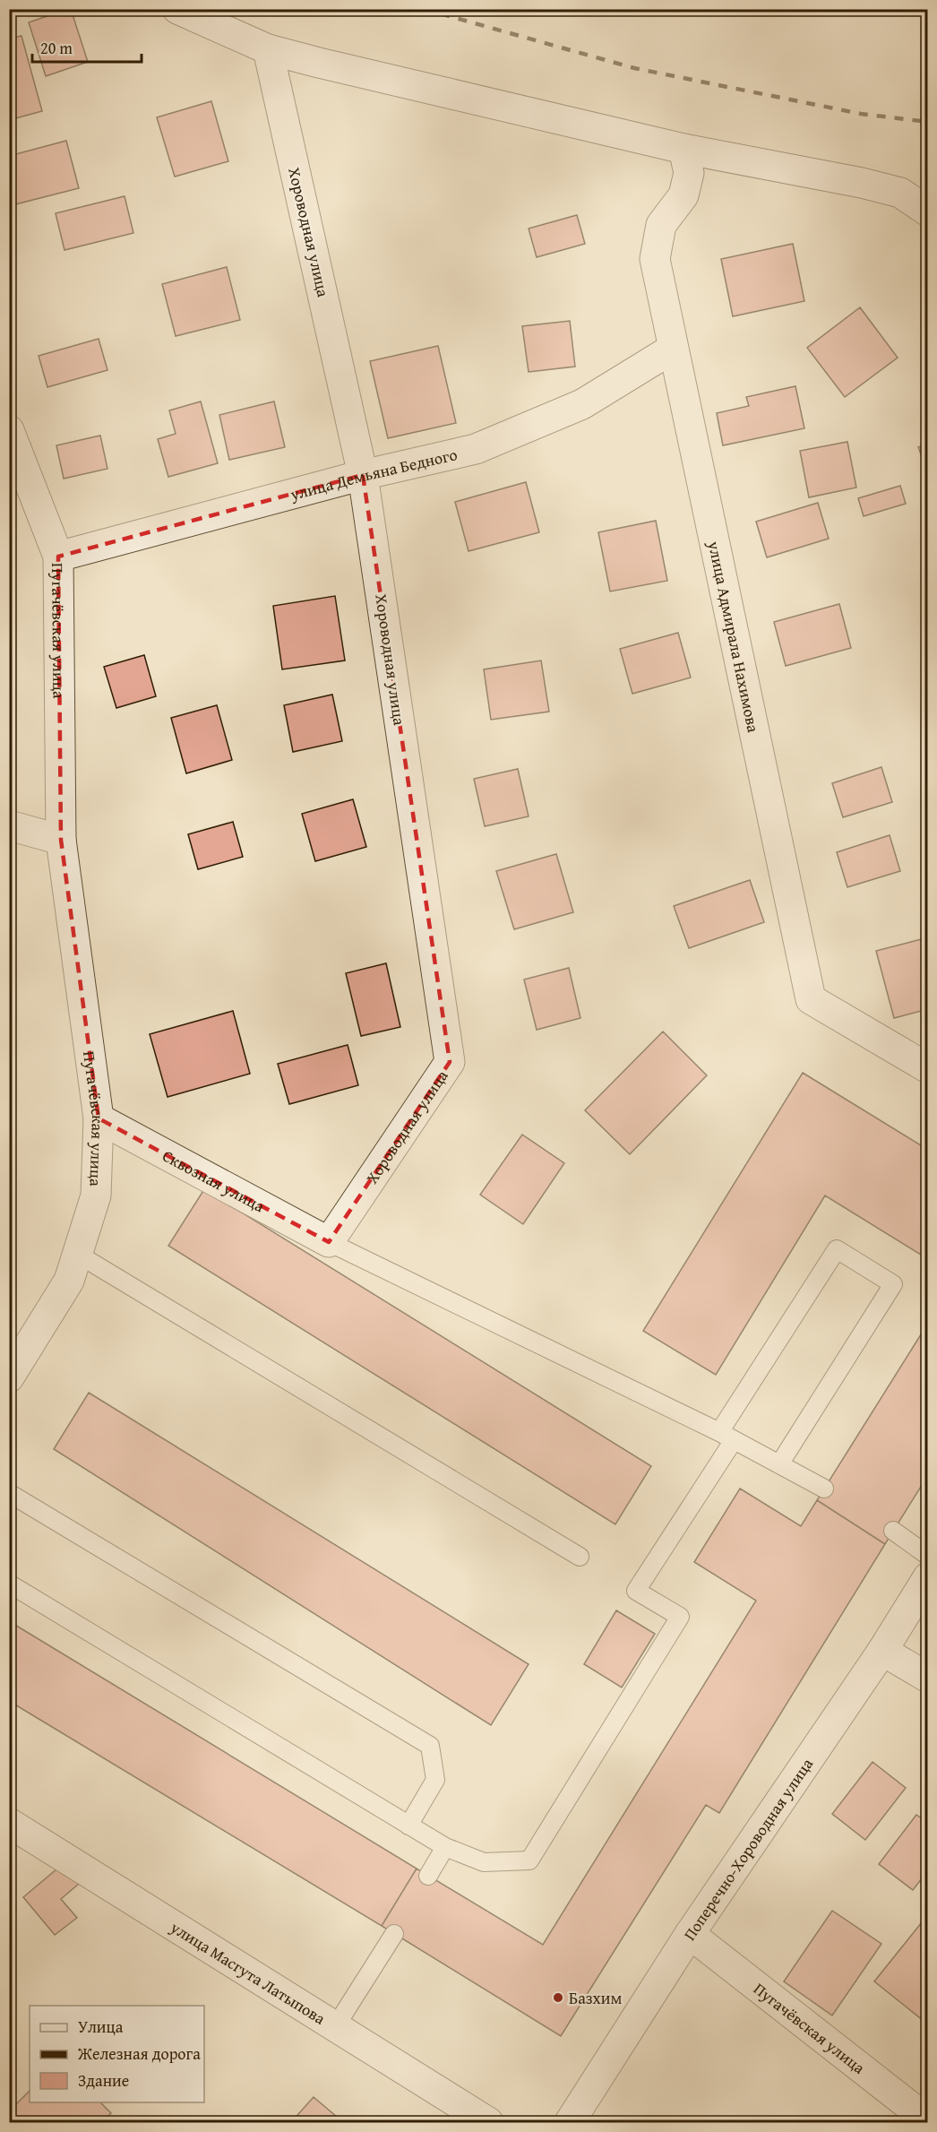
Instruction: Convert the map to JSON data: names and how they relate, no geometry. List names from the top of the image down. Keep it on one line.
{"streets":{"street":["Хороводная улица","улица Демьяна Бедного","Пугачёвская улица","улица Адмирала Нахимова","Сквозная улица","Поперечно-Хороводная улица","улица Масгута Латыпова"]},"crossings":[["Хороводная улица","улица Демьяна Бедного"],["Хороводная улица","Сквозная улица"],["улица Демьяна Бедного","Пугачёвская улица"],["улица Демьяна Бедного","улица Адмирала Нахимова"],["Пугачёвская улица","Сквозная улица"],["Пугачёвская улица","Поперечно-Хороводная улица"]],"places":["Базхим"],"legend":["Улица","Железная дорога","Здание"],"scale_bar":"20 m"}
